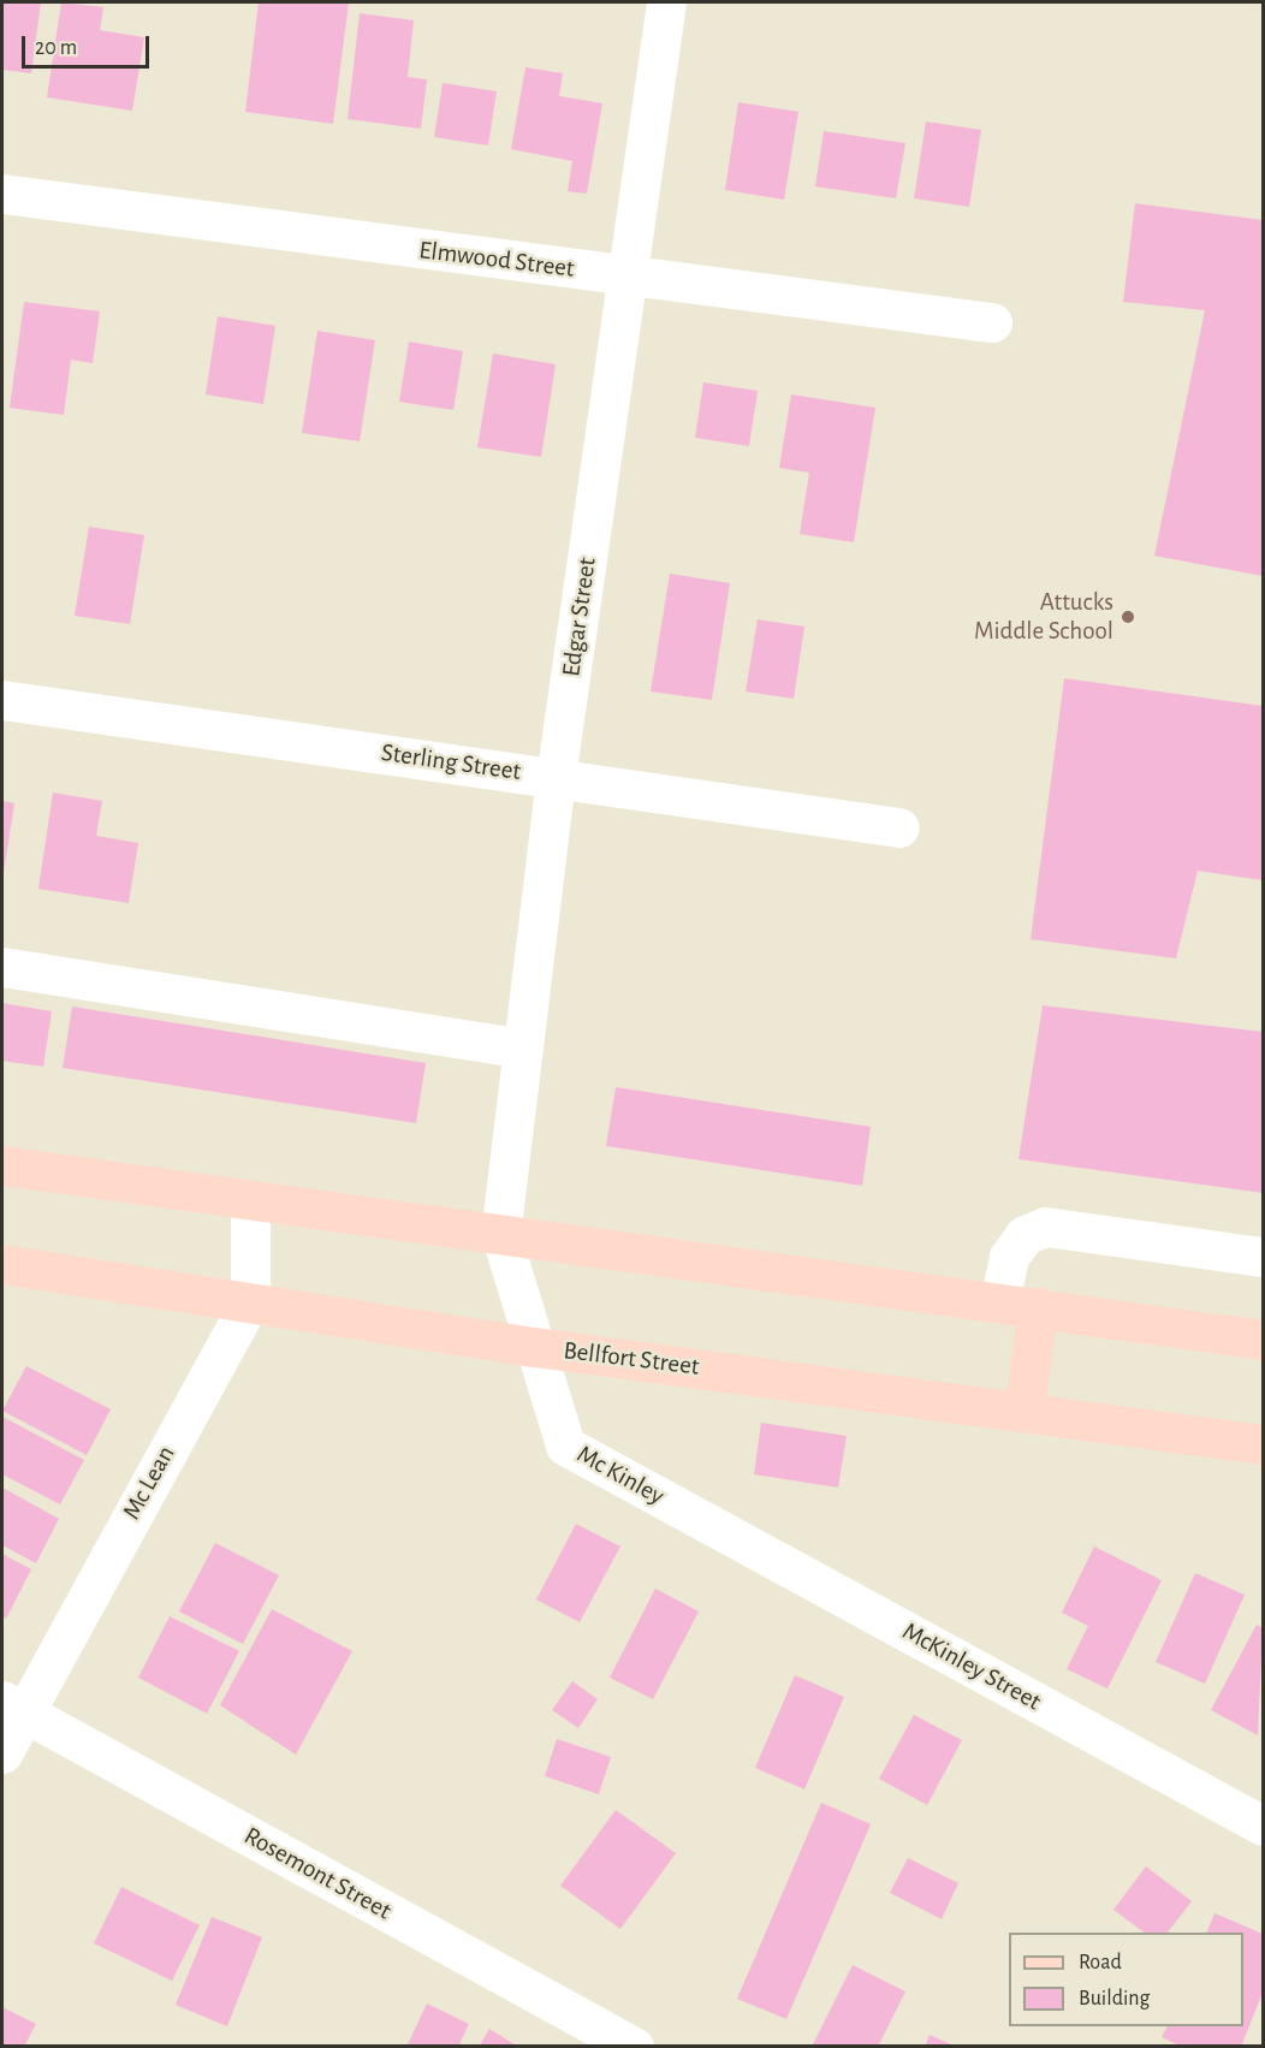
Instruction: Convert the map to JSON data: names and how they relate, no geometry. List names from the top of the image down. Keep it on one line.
{"streets":{"main road":["Bellfort Street"],"street":["Elmwood Street","Edgar Street","Sterling Street","Mc Kinley","Mc Lean","McKinley Street","Rosemont Street"]},"crossings":[["Elmwood Street","Edgar Street"],["Edgar Street","Sterling Street"],["Edgar Street","Mc Kinley"],["Bellfort Street","Mc Kinley"],["Bellfort Street","Mc Lean"],["Mc Kinley","McKinley Street"],["Mc Lean","Rosemont Street"]],"places":["Attucks Middle School"],"legend":["Road","Building"],"scale_bar":"20 m"}
